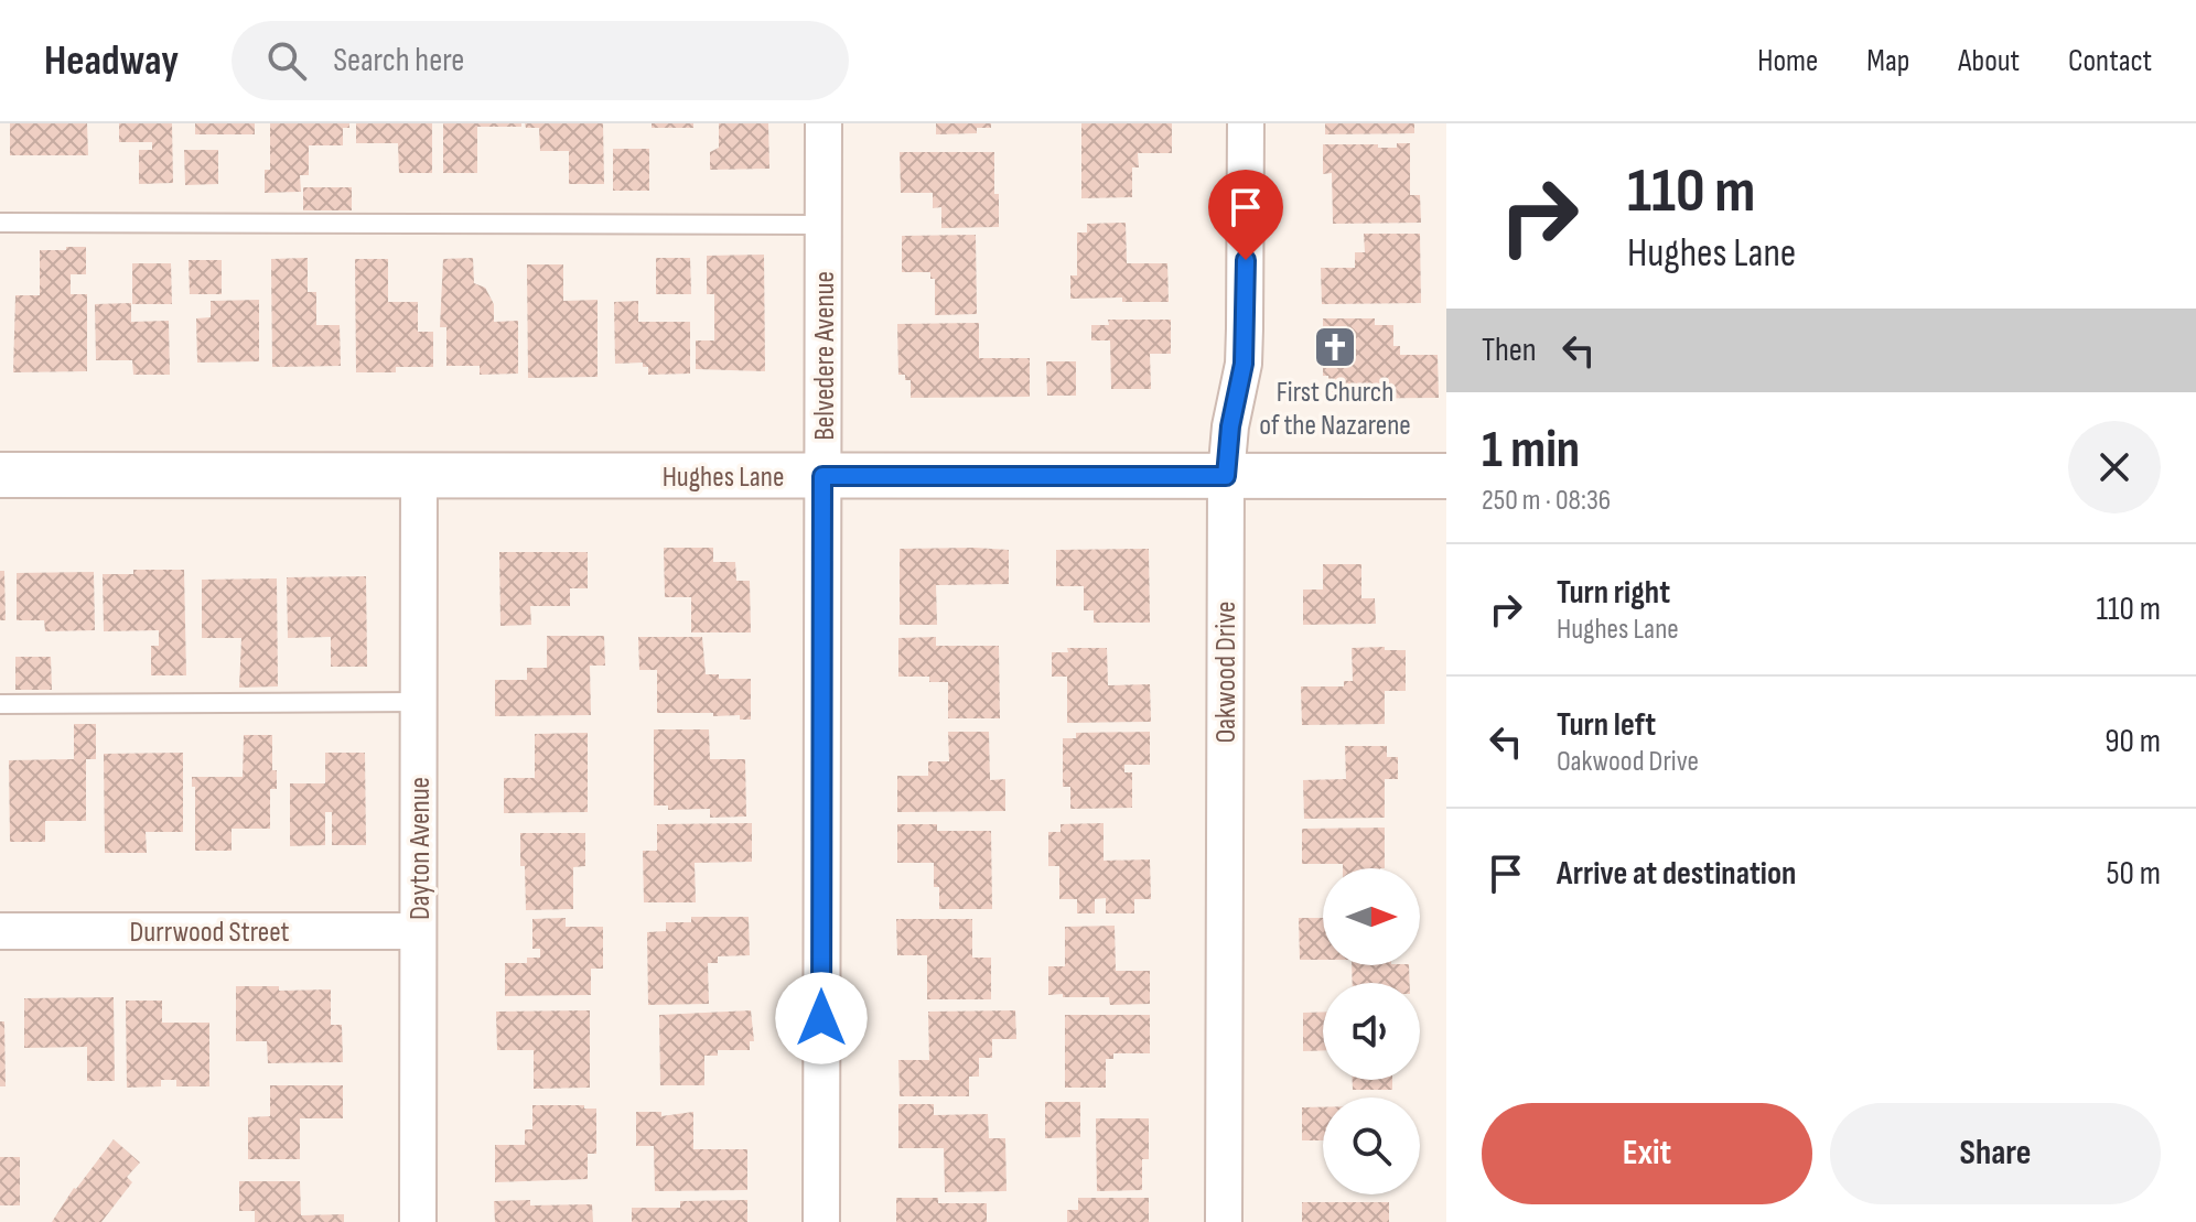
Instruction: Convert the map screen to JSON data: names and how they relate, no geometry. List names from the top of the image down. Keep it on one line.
{"streets":{"street":["Belvedere Avenue","Hughes Lane","Oakwood Drive","Dayton Avenue","Durrwood Street"]},"crossings":[["Belvedere Avenue","Hughes Lane"],["Hughes Lane","Oakwood Drive"],["Hughes Lane","Dayton Avenue"],["Dayton Avenue","Durrwood Street"]],"places":{"church":["First Church of the Nazarene"]},"north":"right","page":{"header":"Headway","search":"Search here","nav":["Home","Map","About","Contact"],"turn":["110 m","Hughes Lane"],"then":"Then","heading":["1 min","250 m · 08:36"],"list":[{"name":"Turn right","note":"Hughes Lane","value":"110 m"},{"name":"Turn left","note":"Oakwood Drive","value":"90 m"},{"name":"Arrive at destination","value":"50 m"}],"buttons":["Exit","Share"]}}
